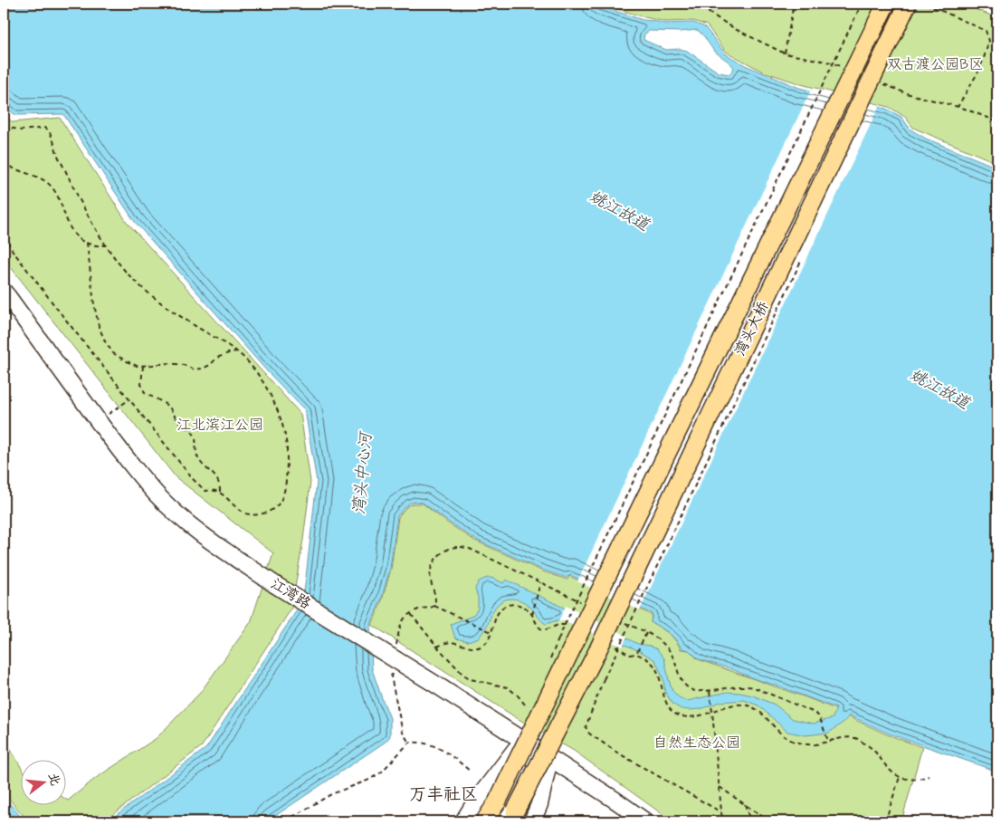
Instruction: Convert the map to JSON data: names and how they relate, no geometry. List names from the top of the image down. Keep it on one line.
{"streets":{"main road":["湾头大桥"],"street":["江湾路"]},"districts":["万丰社区"],"water":["姚江故道","湾头中心河"],"parks":["双古渡公园B区","江北滨江公园","自然生态公园"],"north":"right"}
